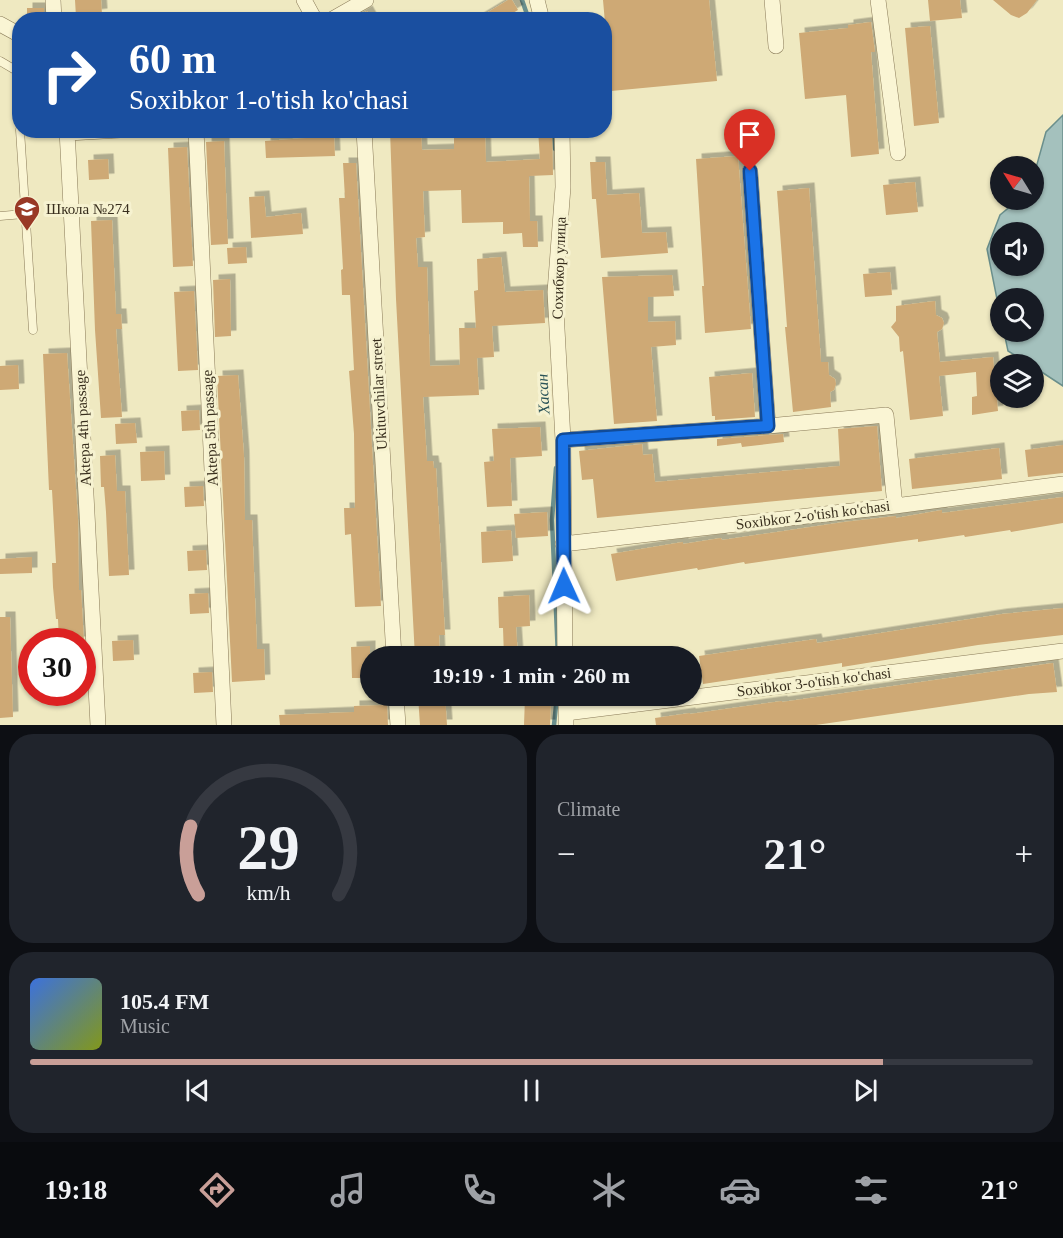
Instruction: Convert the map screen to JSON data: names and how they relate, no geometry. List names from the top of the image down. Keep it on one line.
{"streets":{"street":["Сохибкор улица","Ukituvchilar street","Aktepa 4th passage","Aktepa 5th passage","Soxibkor 2-o'tish ko'chasi","Soxibkor 3-o'tish ko'chasi"]},"crossings":[["Сохибкор улица","Soxibkor 2-o'tish ko'chasi"]],"water":["Хасан"],"places":{"school or university":["Школа №274"]},"north":"top left","page":{"turn":["60 m","Soxibkor 1-o'tish ko'chasi"],"limit":"30","trip":"19:19 · 1 min · 260 m","tile":"Climate","heat":["−","21°","+"],"song":["105.4 FM","Music"],"tabs":["19:18","21°"],"gauge":["29","km/h"]}}
